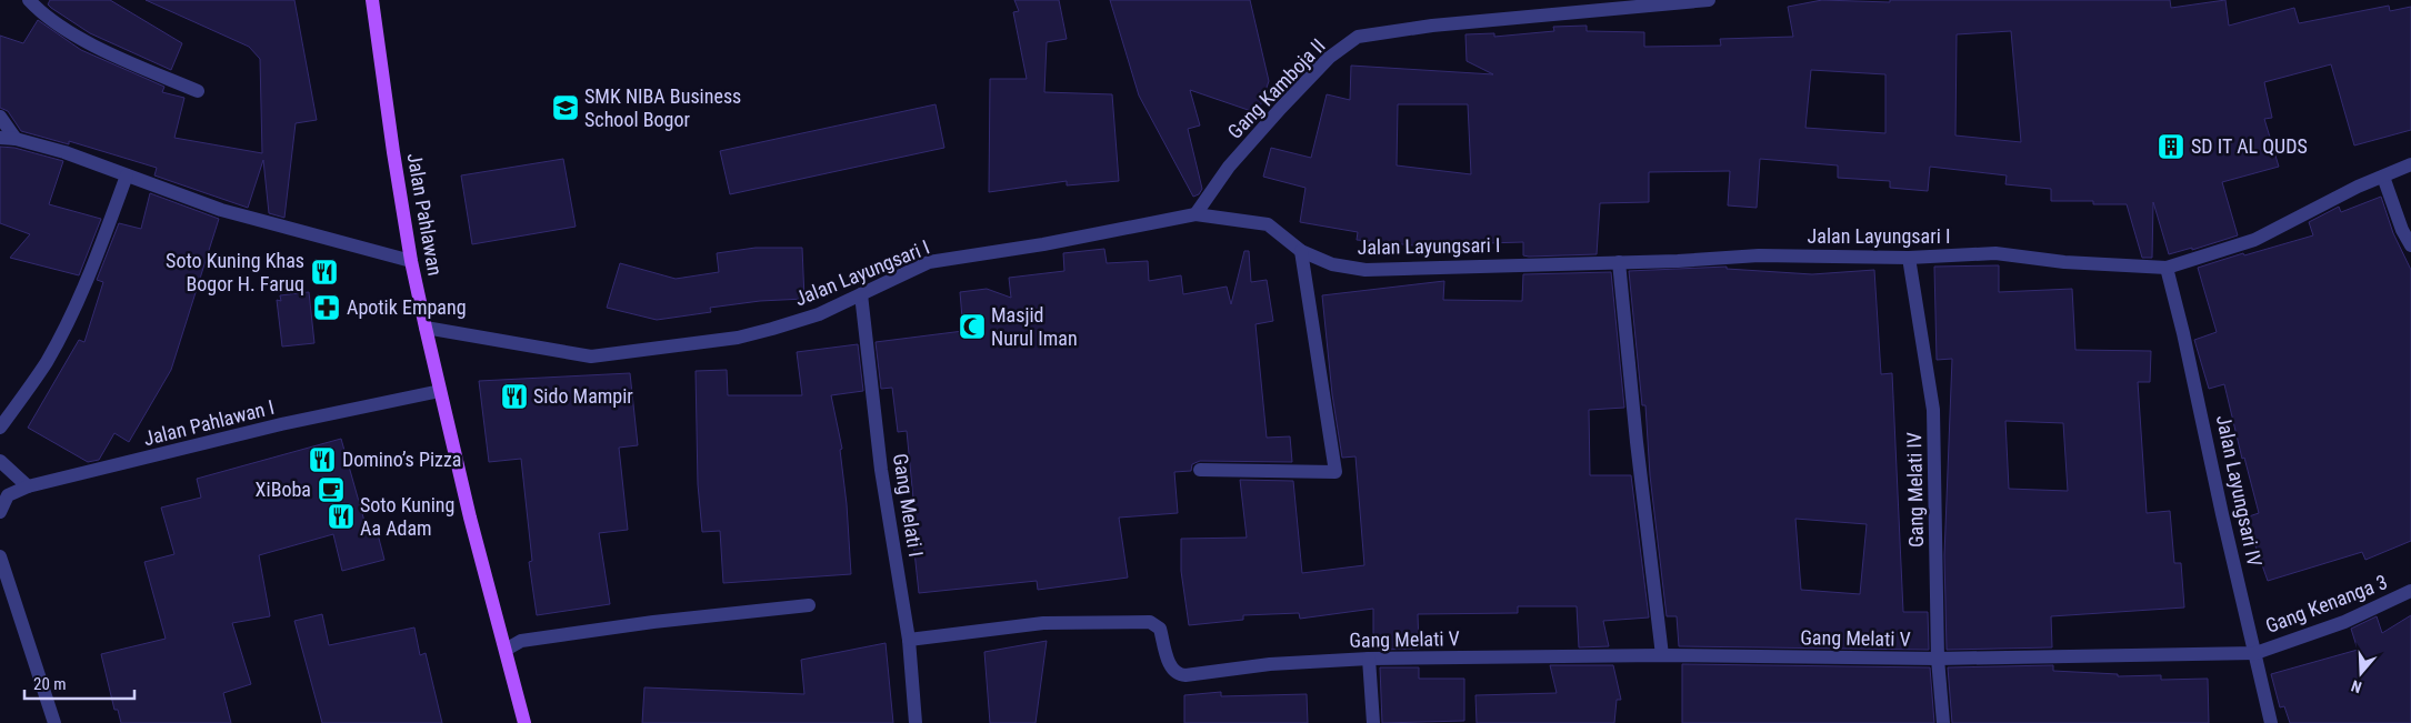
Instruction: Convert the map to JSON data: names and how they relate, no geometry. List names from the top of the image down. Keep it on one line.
{"streets":{"main road":["Jalan Pahlawan"],"street":["Gang Kamboja II","Jalan Layungsari I","Jalan Pahlawan I","Gang Melati IV","Jalan Layungsari IV","Gang Melati I","Gang Kenanga 3","Gang Melati V"]},"crossings":[["Gang Kamboja II","Jalan Layungsari I"],["Jalan Pahlawan","Jalan Layungsari I"],["Jalan Pahlawan","Jalan Pahlawan I"],["Jalan Layungsari I","Gang Melati IV"],["Jalan Layungsari I","Jalan Layungsari IV"],["Jalan Layungsari I","Gang Melati I"],["Gang Melati IV","Gang Kenanga 3"],["Gang Melati IV","Gang Melati V"],["Jalan Layungsari IV","Gang Kenanga 3"],["Gang Melati I","Gang Melati V"],["Gang Kenanga 3","Gang Melati V"]],"places":{"school or university":["SMK NIBA Business School Bogor"],"building":["SD IT AL QUDS"],"restaurant":["Soto Kuning Khas Bogor H. Faruq","Sido Mampir","Domino’s Pizza","Soto Kuning Aa Adam"],"pharmacy":["Apotik Empang"],"mosque":["Masjid Nurul Iman"],"cafe":["XiBoba"]},"scale_bar":"20 m","north":"bottom"}
